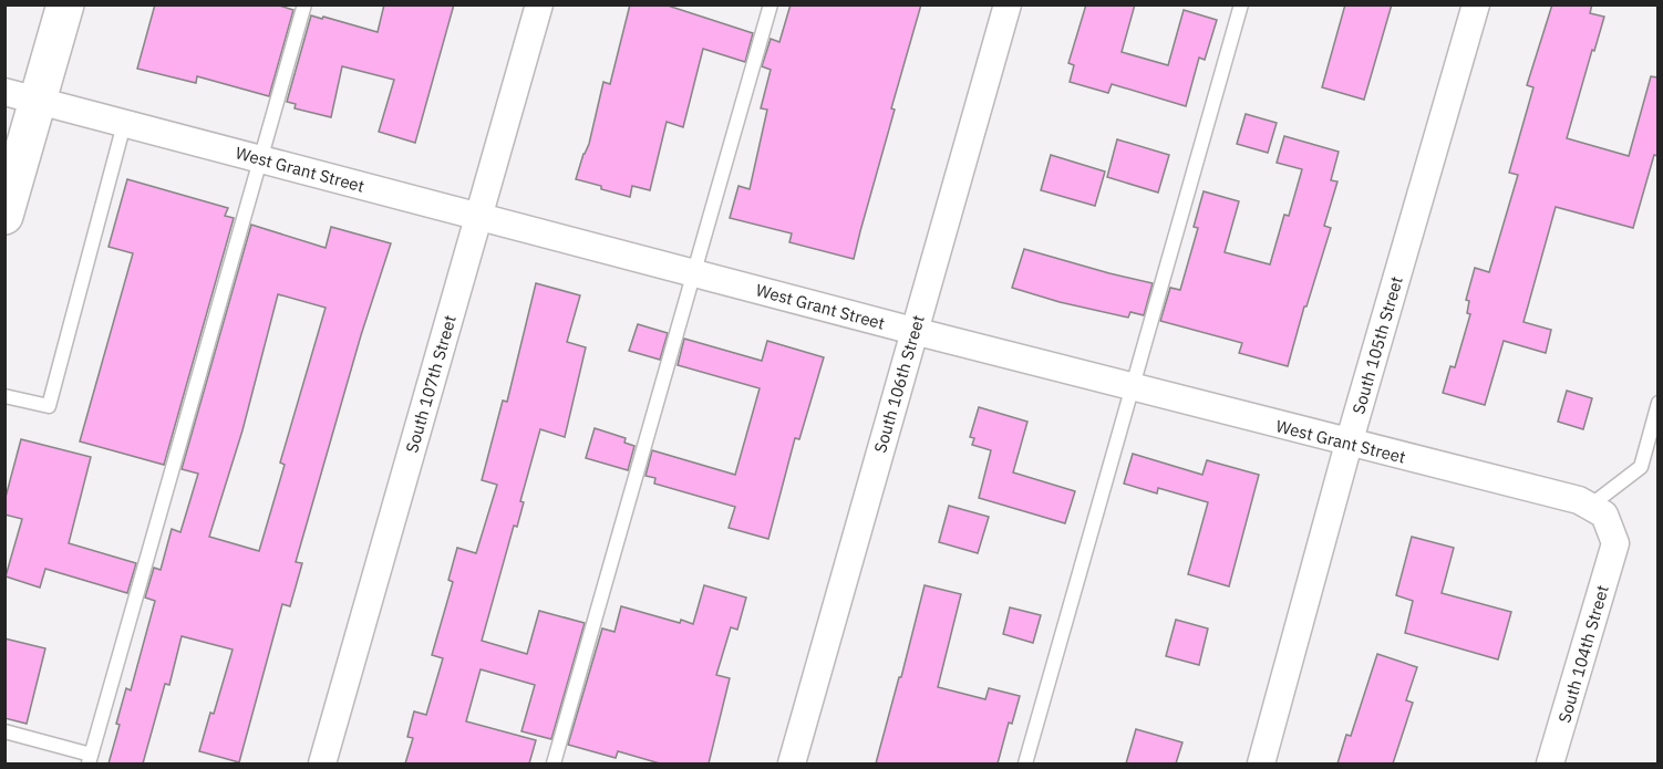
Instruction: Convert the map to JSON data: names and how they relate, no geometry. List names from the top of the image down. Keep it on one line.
{"streets":{"street":["West Grant Street","South 105th Street","South 107th Street","South 106th Street","South 104th Street"]},"crossings":[["West Grant Street","South 105th Street"],["West Grant Street","South 107th Street"],["West Grant Street","South 106th Street"],["West Grant Street","South 104th Street"]]}
